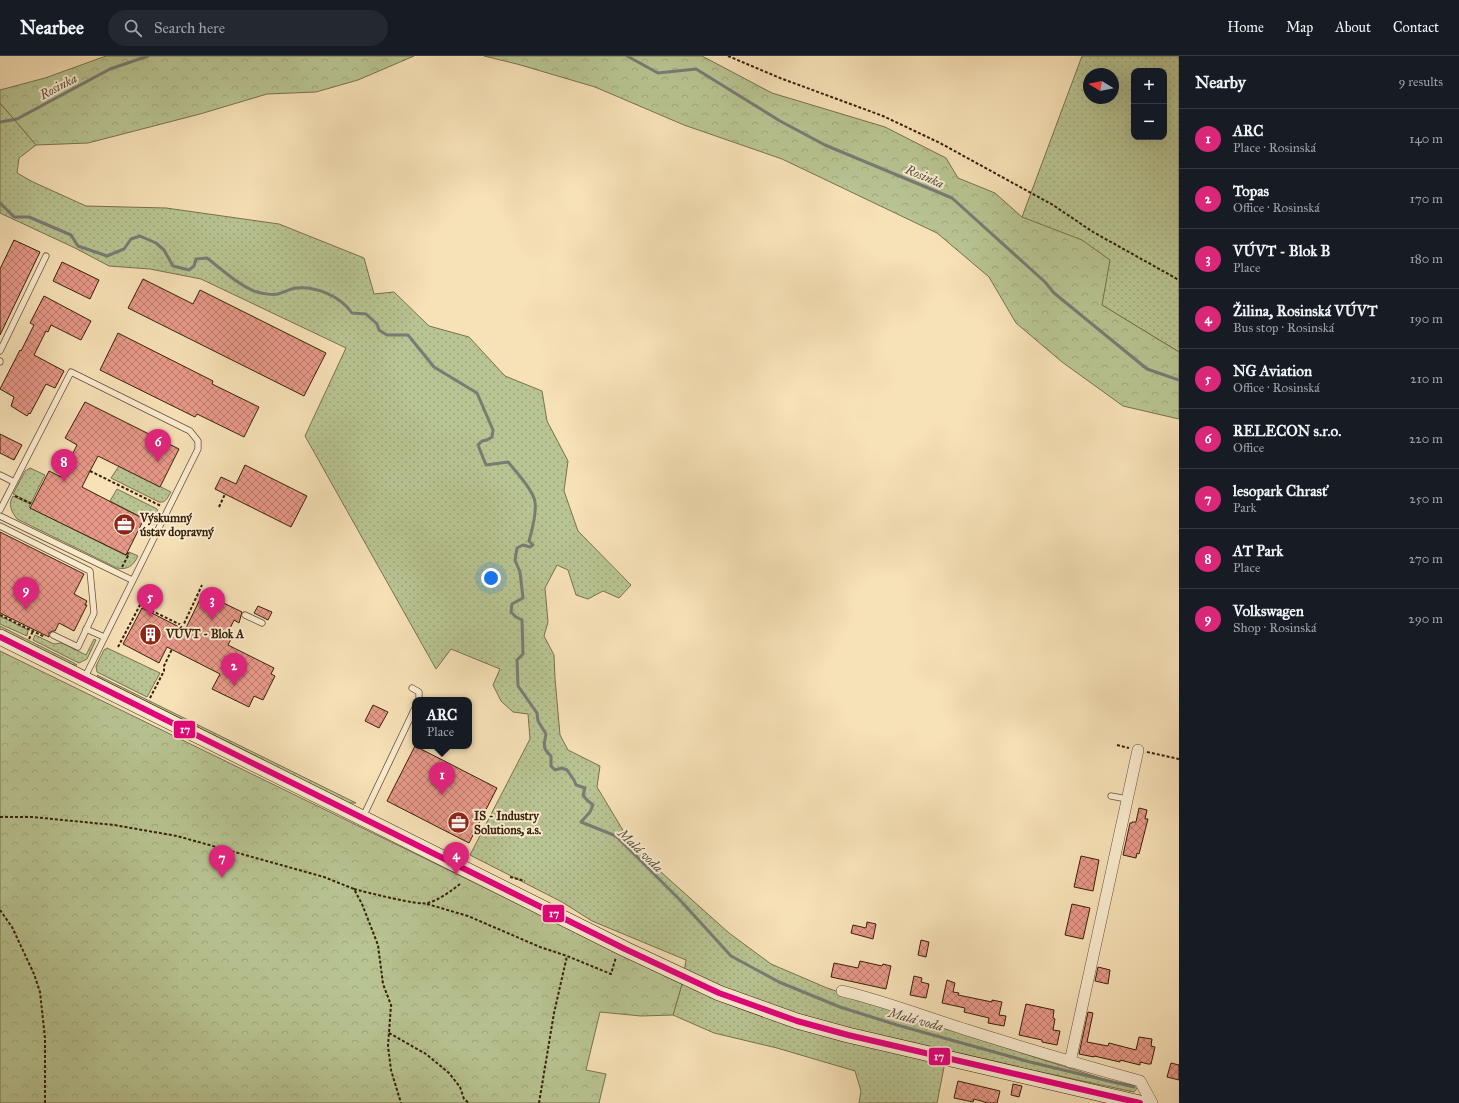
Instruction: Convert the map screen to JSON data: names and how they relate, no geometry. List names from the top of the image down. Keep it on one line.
{"water":["Rosinka","Malá voda"],"places":{"office":["Výskumný ústav dopravný","IS - Industry Solutions, a.s."],"building":["VÚVT - Blok A"]},"lines":["transit line 17"],"north":"left","page":{"header":"Nearbee","search":"Search here","nav":["Home","Map","About","Contact"],"heading":["Nearby","9 results"],"map_buttons":["+","−"],"list":[{"mark":"1","name":"ARC","note":"Place · Rosinská","value":"140 m"},{"mark":"2","name":"Topas","note":"Office · Rosinská","value":"170 m"},{"mark":"3","name":"VÚVT - Blok B","note":"Place","value":"180 m"},{"mark":"4","name":"Žilina, Rosinská VÚVT","note":"Bus stop · Rosinská","value":"190 m"},{"mark":"5","name":"NG Aviation","note":"Office · Rosinská","value":"210 m"},{"mark":"6","name":"RELECON s.r.o.","note":"Office","value":"220 m"},{"mark":"7","name":"lesopark Chrasť","note":"Park","value":"250 m"},{"mark":"8","name":"AT Park","note":"Place","value":"270 m"},{"mark":"9","name":"Volkswagen","note":"Shop · Rosinská","value":"290 m"}],"pins":["6","8","9","5","3","2","1","4","7"],"popup":["ARC","Place"]}}
